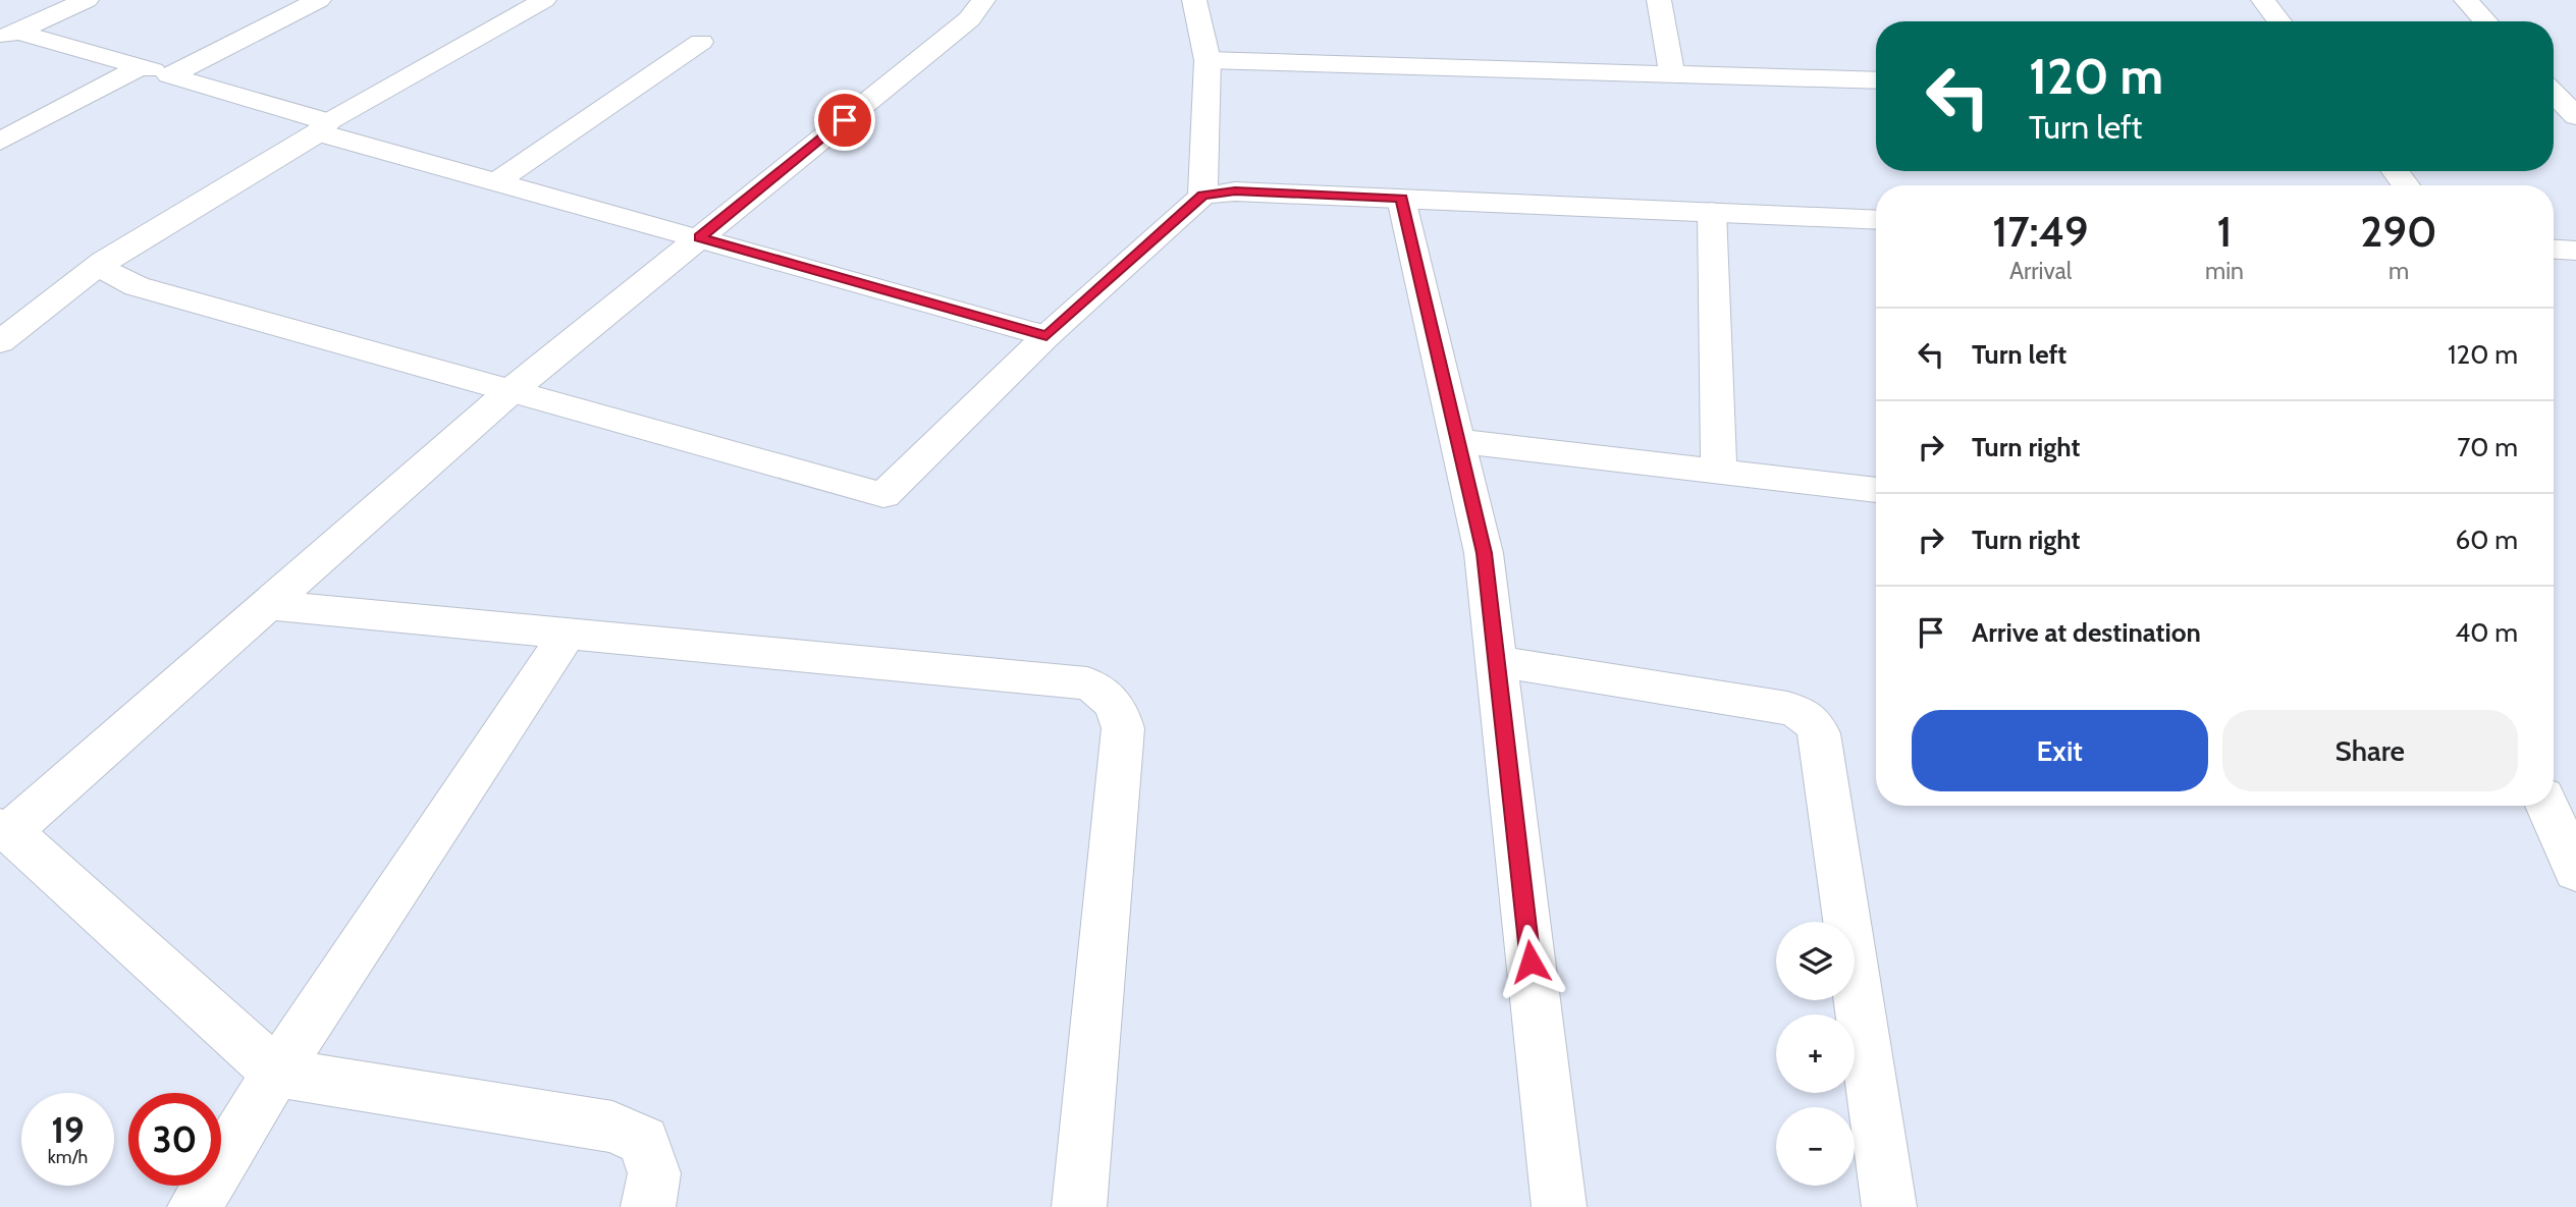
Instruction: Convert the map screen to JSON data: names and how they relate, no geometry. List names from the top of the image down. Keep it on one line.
{"page":{"turn":["120 m","Turn left"],"eta":["17:49","Arrival","1","min","290","m"],"list":[{"name":"Turn left","value":"120 m"},{"name":"Turn right","value":"70 m"},{"name":"Turn right","value":"60 m"},{"name":"Arrive at destination","value":"40 m"}],"buttons":["Exit","Share"],"map_buttons":["+","−"],"speed":"19 km/h","limit":"30"}}
